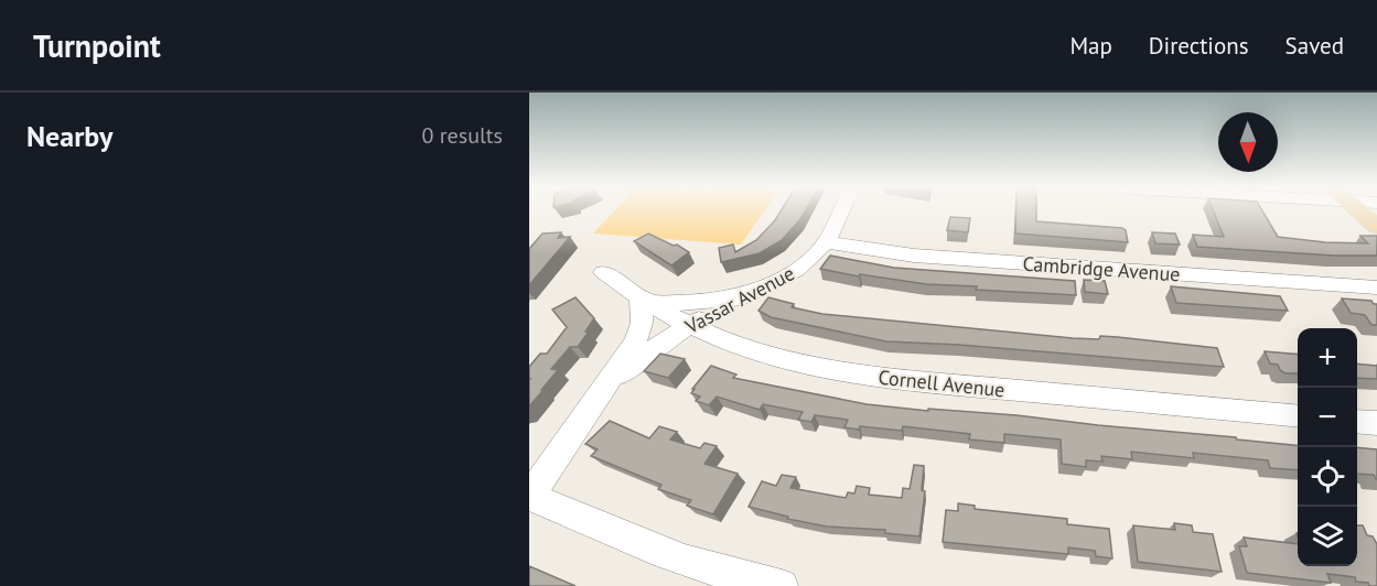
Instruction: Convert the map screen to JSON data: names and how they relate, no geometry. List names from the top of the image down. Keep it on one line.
{"streets":{"street":["Cambridge Avenue","Vassar Avenue","Cornell Avenue"]},"crossings":[["Cambridge Avenue","Vassar Avenue"],["Vassar Avenue","Cornell Avenue"]],"north":"bottom","page":{"header":"Turnpoint","nav":["Map","Directions","Saved"],"heading":["Nearby","0 results"],"map_buttons":["+","−"]}}
